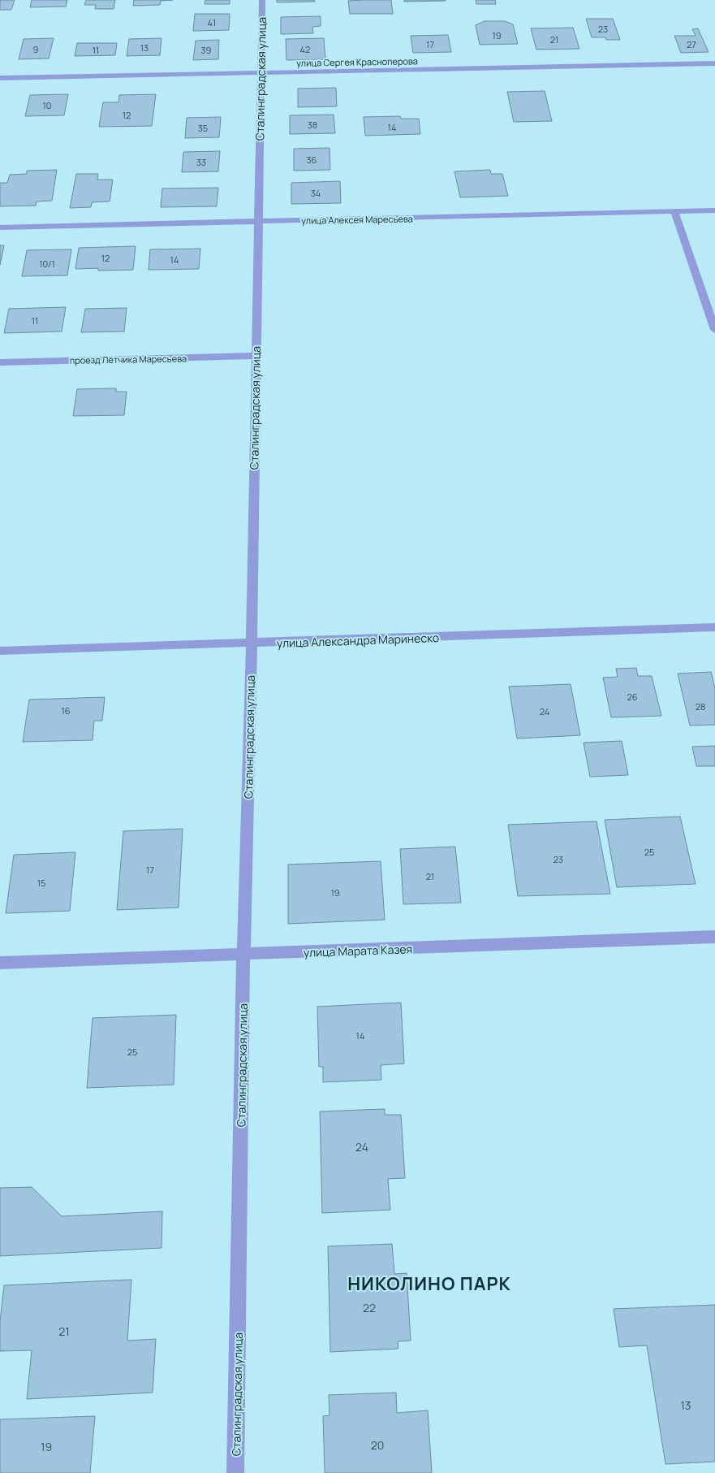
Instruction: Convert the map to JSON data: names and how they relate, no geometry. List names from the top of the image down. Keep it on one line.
{"streets":{"street":["улица Сергея Красноперова","Сталинградская улица","улица Алексея Маресьева","проезд Лётчика Маресьева","улица Александра Маринеско","улица Марата Казея"]},"crossings":[["улица Сергея Красноперова","Сталинградская улица"],["Сталинградская улица","улица Алексея Маресьева"],["Сталинградская улица","проезд Лётчика Маресьева"],["Сталинградская улица","улица Александра Маринеско"],["Сталинградская улица","улица Марата Казея"]],"districts":["НИКОЛИНО ПАРК"],"house_numbers":["41","23","19","21","17","27","13","9","42","11","39","10","12","38","14","35","36","33","34","12","14","10/1","11","26","28","16","24","25","23","17","21","15","19","14","25","24","22","21","13","20","19"]}
